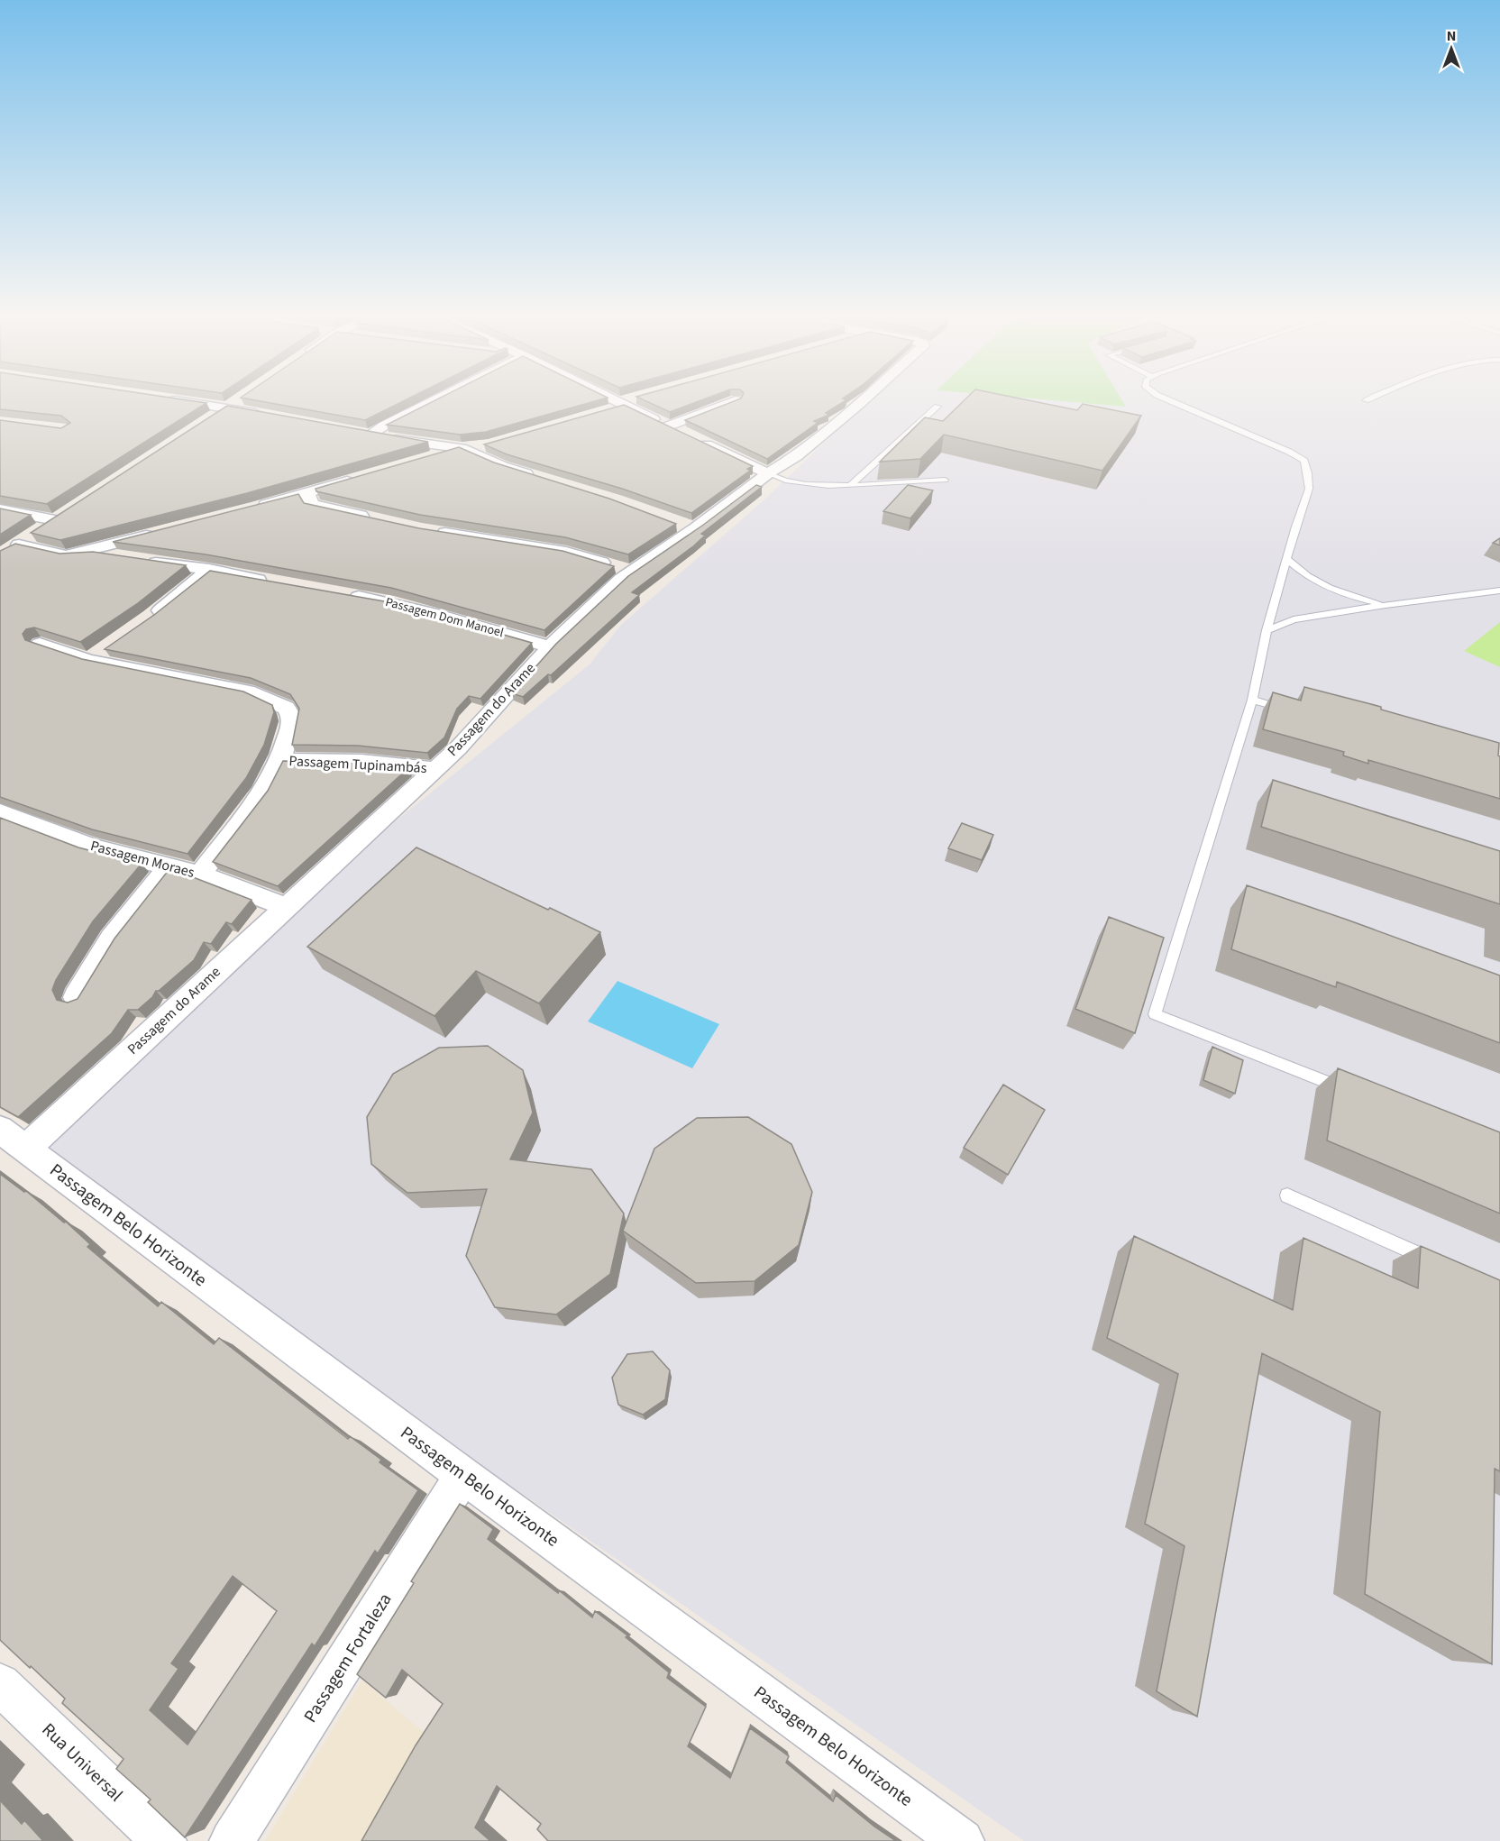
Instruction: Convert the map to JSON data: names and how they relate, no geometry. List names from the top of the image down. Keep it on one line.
{"streets":{"street":["Passagem Dom Manoel","Passagem do Arame","Passagem Tupinambás","Passagem Moraes","Passagem Belo Horizonte","Passagem Fortaleza","Rua Universal"]},"crossings":[["Passagem Dom Manoel","Passagem do Arame"],["Passagem do Arame","Passagem Tupinambás"],["Passagem do Arame","Passagem Moraes"],["Passagem do Arame","Passagem Belo Horizonte"],["Passagem Belo Horizonte","Passagem Fortaleza"]],"north":"top"}
